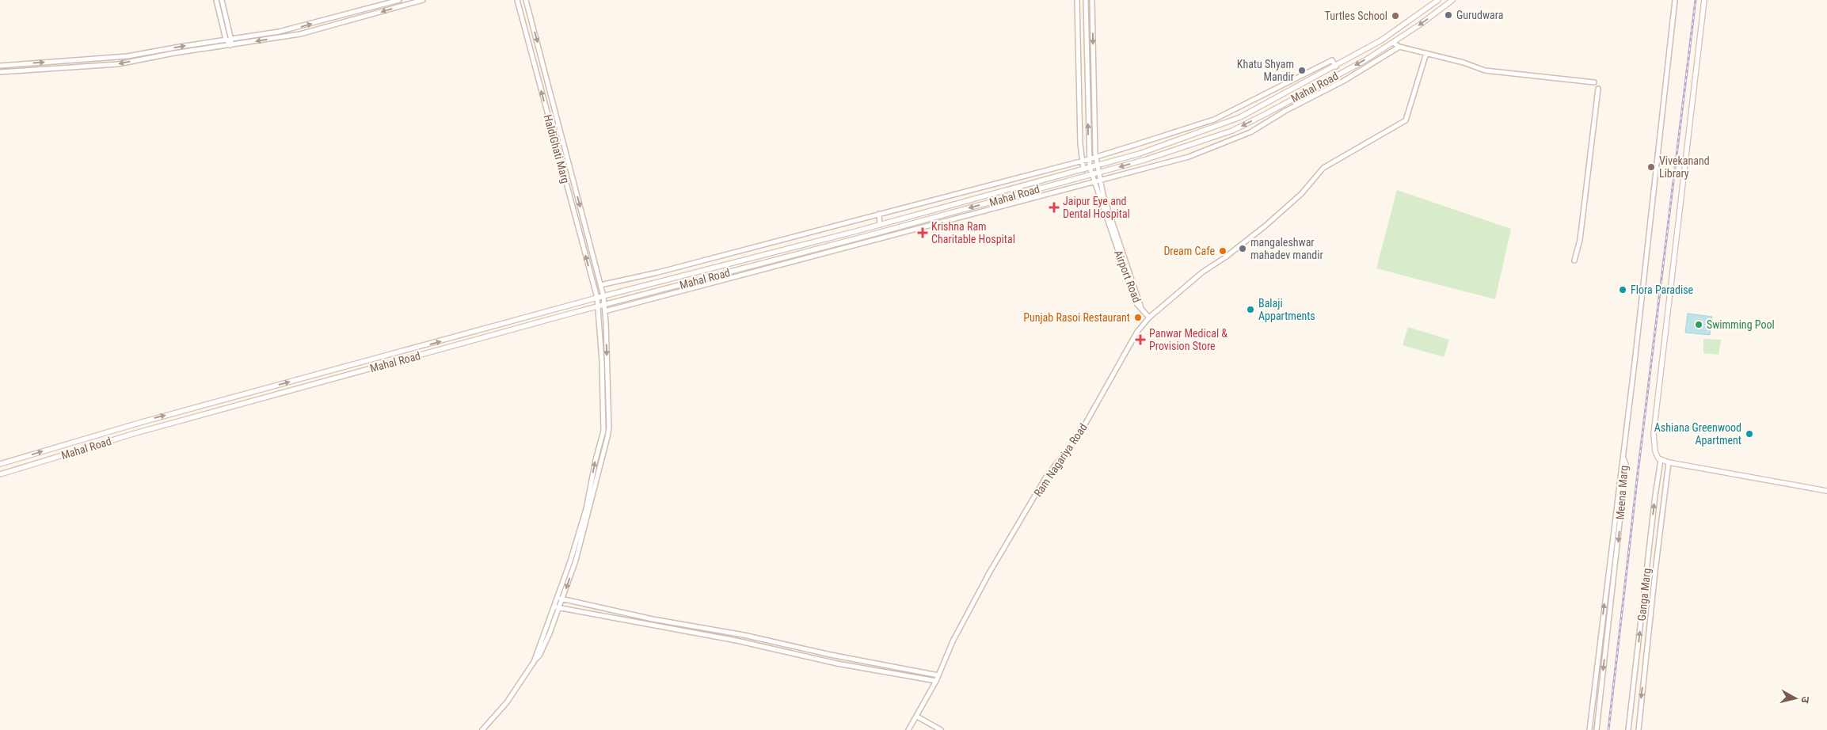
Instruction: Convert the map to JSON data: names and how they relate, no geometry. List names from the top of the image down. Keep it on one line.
{"streets":{"main road":["Mahal Road"],"street":["HaldiGhati Marg","Airport Road","Ram Nagariya Road","Meena Marg","Ganga Marg"]},"crossings":[["Mahal Road","HaldiGhati Marg"],["Mahal Road","Airport Road"]],"places":{"other":["Gurudwara","Turtles School","Khatu Shyam Mandir","Vivekanand Library","mangaleshwar mahadev mandir","Dream Cafe","Flora Paradise","Balaji Appartments","Punjab Rasoi Restaurant","Swimming Pool","Ashiana Greenwood Apartment"],"health":["Jaipur Eye and Dental Hospital","Krishna Ram Charitable Hospital","Panwar Medical & Provision Store"]},"north":"right"}
